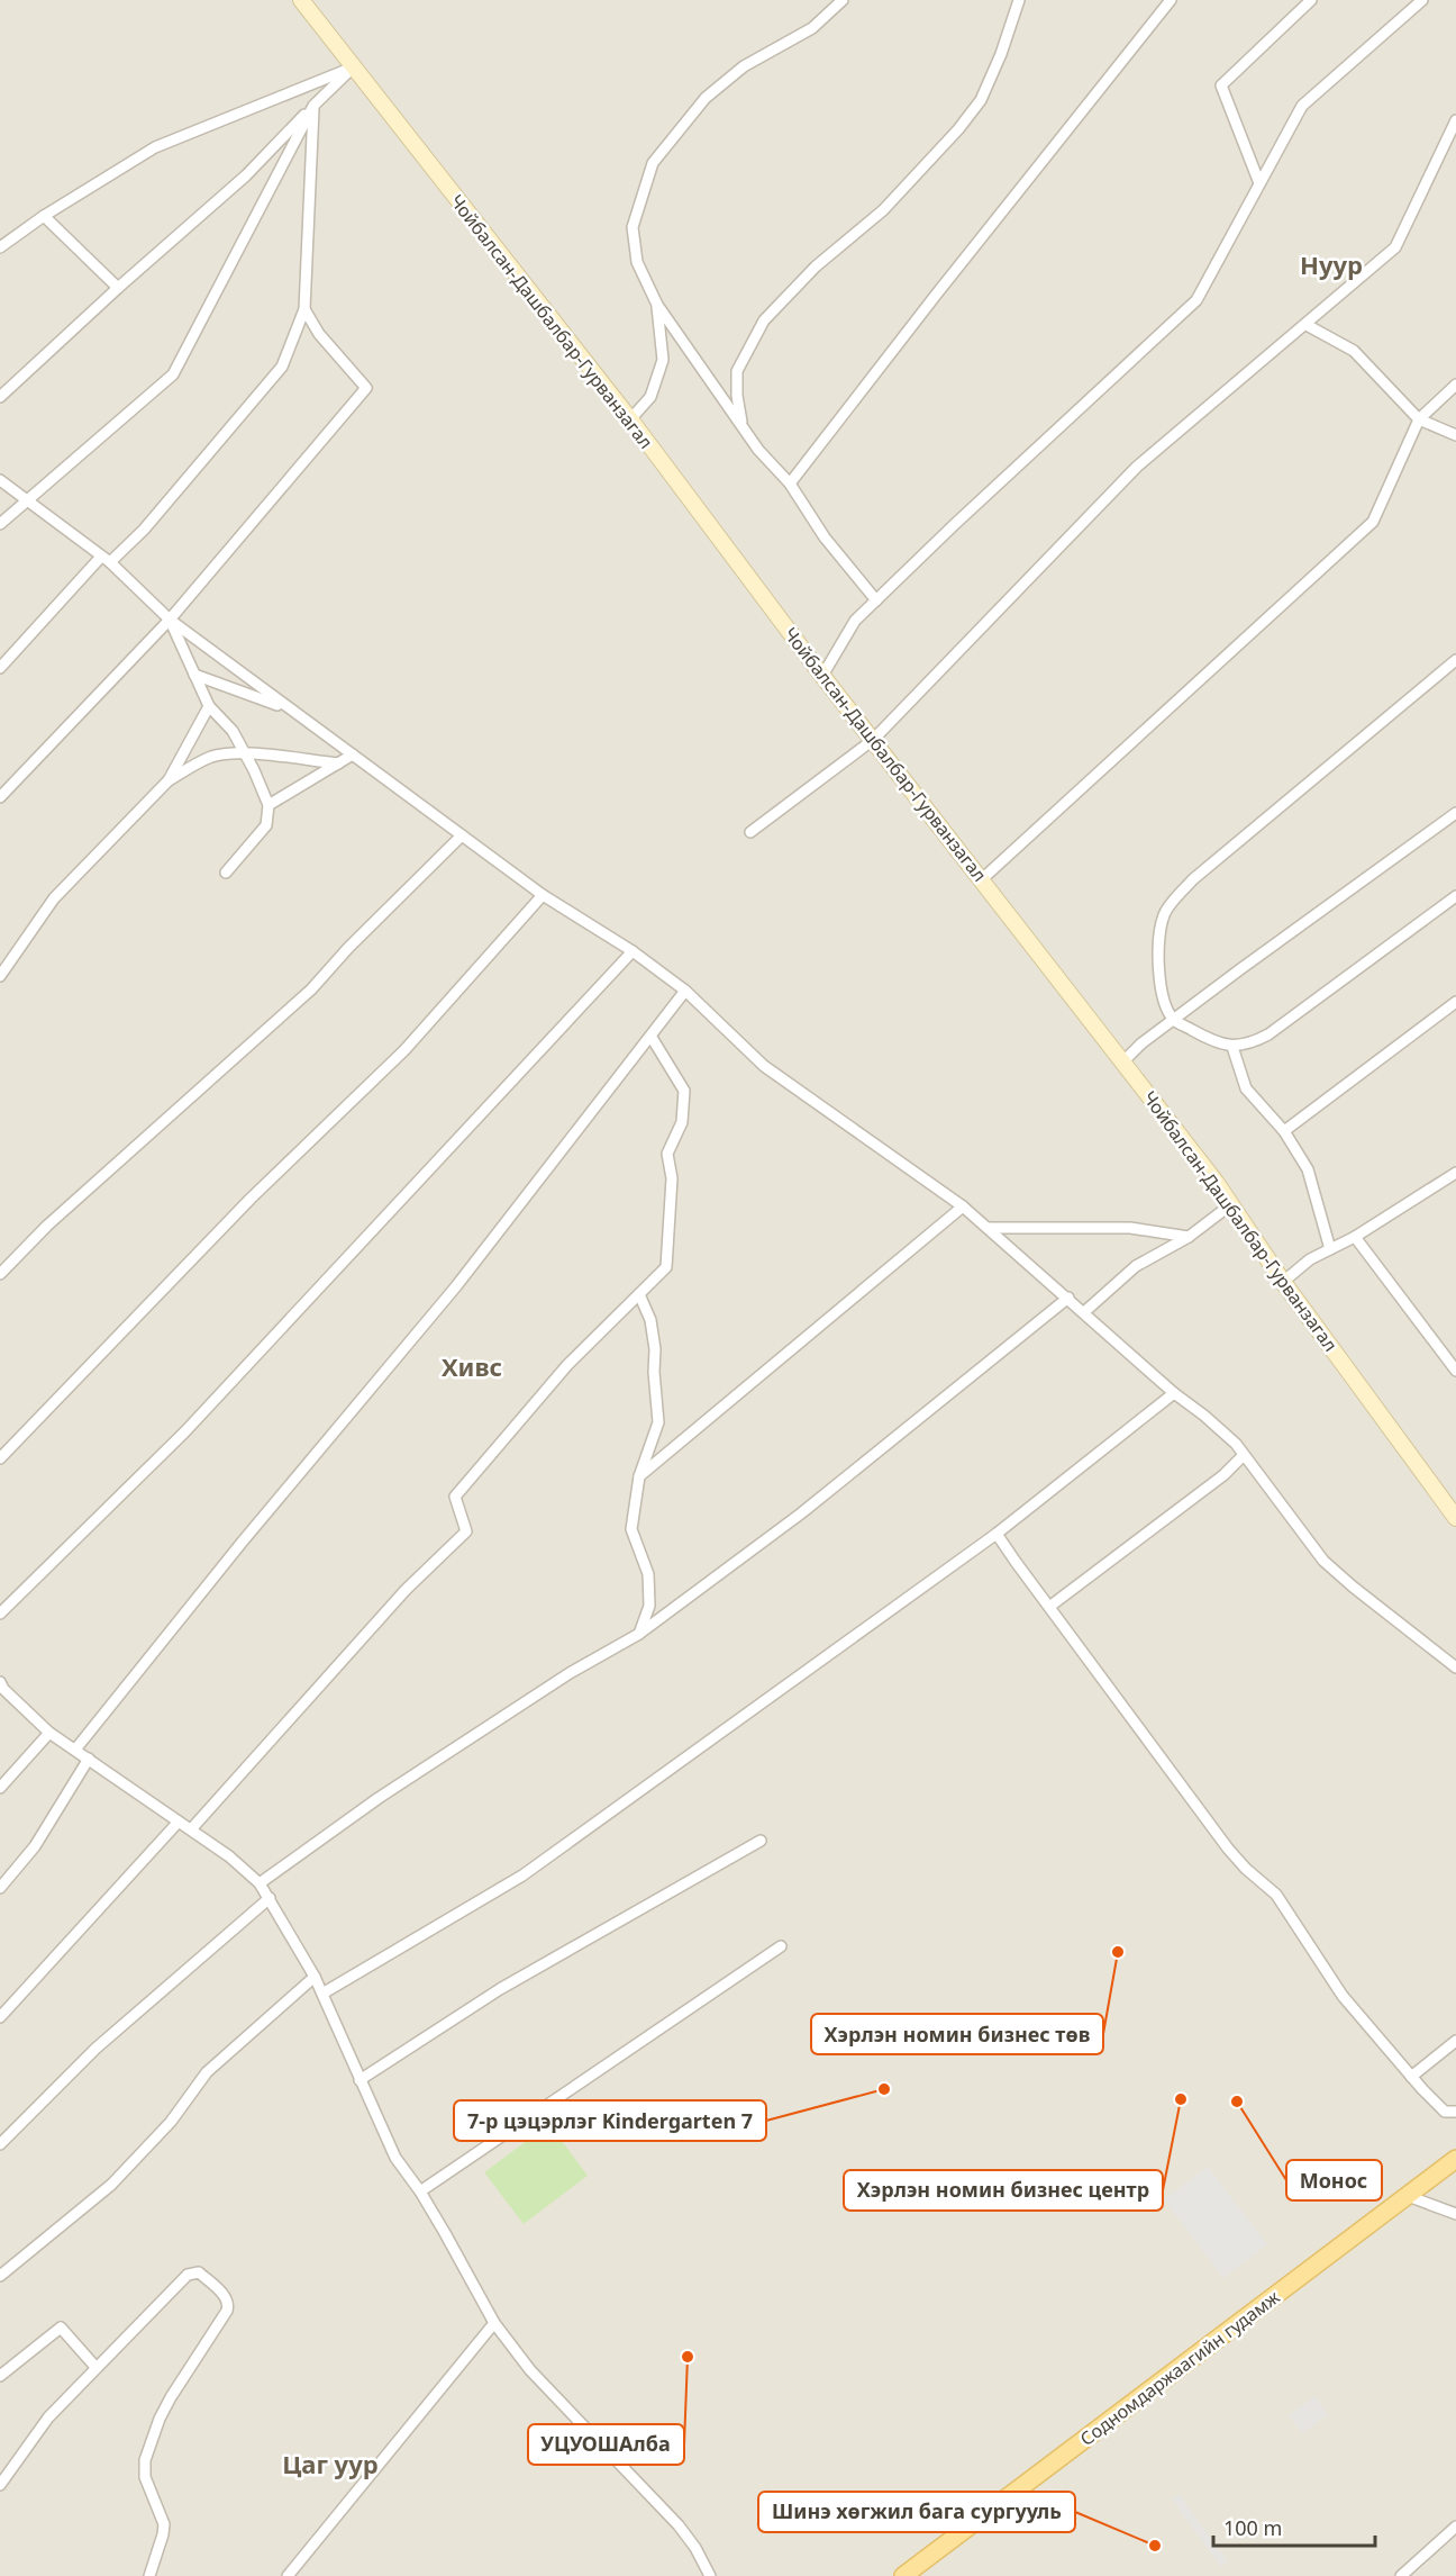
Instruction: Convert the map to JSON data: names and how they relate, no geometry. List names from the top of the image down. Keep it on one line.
{"streets":{"main road":["Содномдаржаагийн гудамж"],"street":["Чойбалсан-Дашбалбар-Гурванзагал"]},"districts":["Нуур","Хивс","Цаг уур"],"places":["Хэрлэн номин бизнес төв","7-р цэцэрлэг Kindergarten 7","Хэрлэн номин бизнес центр","Монос","УЦУОШАлба","Шинэ хөгжил бага сургууль"],"scale_bar":"100 m"}
